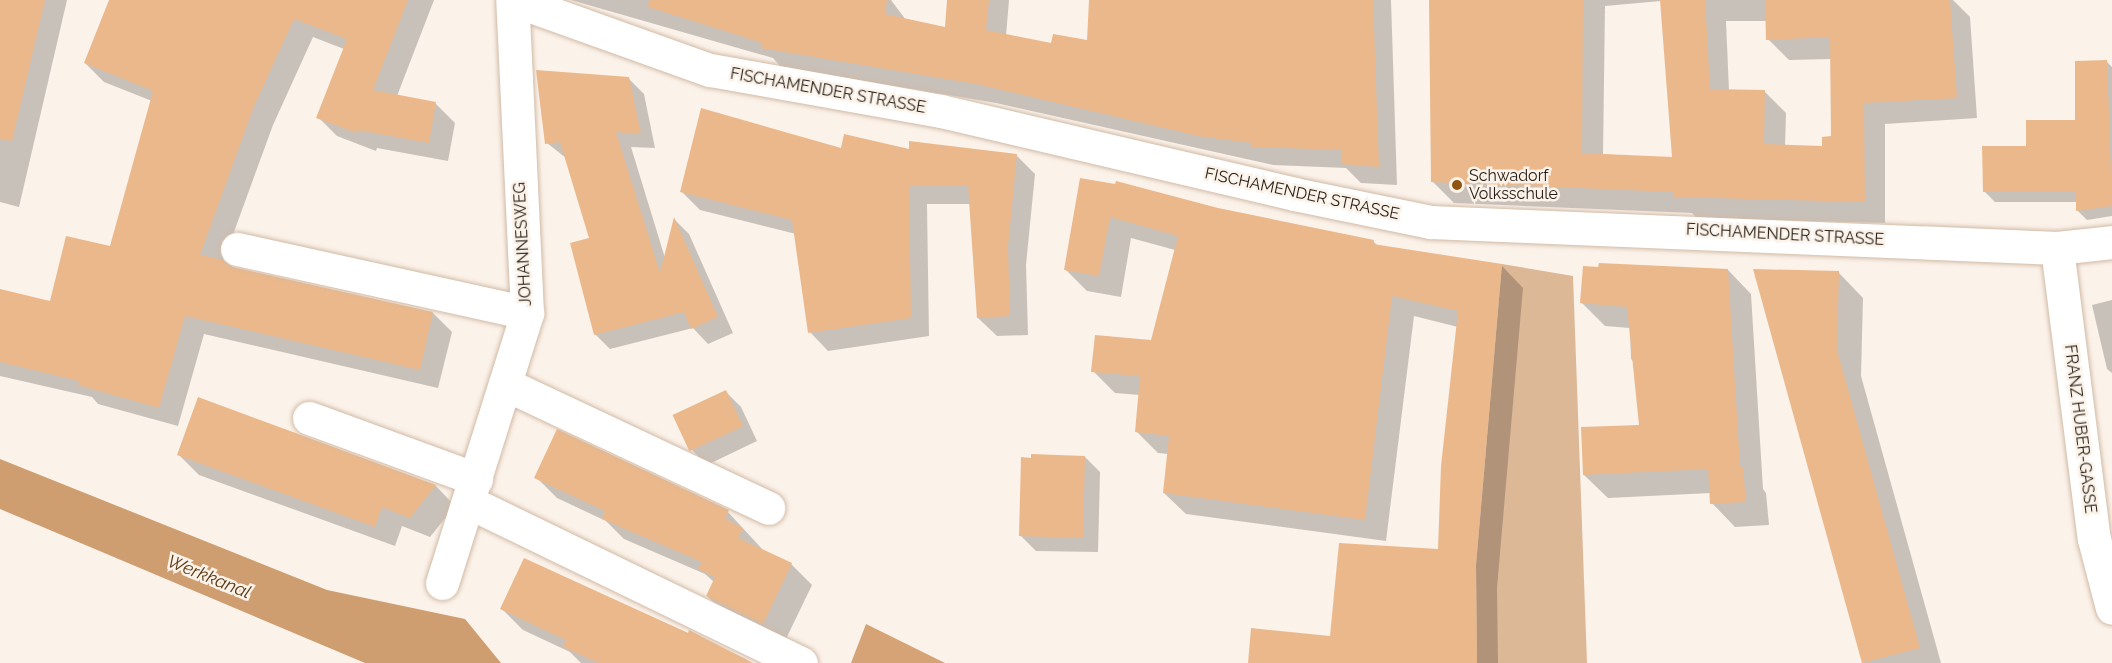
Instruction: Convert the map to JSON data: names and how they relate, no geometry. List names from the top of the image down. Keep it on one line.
{"streets":{"street":["FISCHAMENDER STRASSE","JOHANNESWEG","FRANZ HUBER-GASSE"]},"crossings":[["FISCHAMENDER STRASSE","JOHANNESWEG"],["FISCHAMENDER STRASSE","FRANZ HUBER-GASSE"]],"water":["Werkkanal"],"places":["Schwadorf Volksschule"]}
